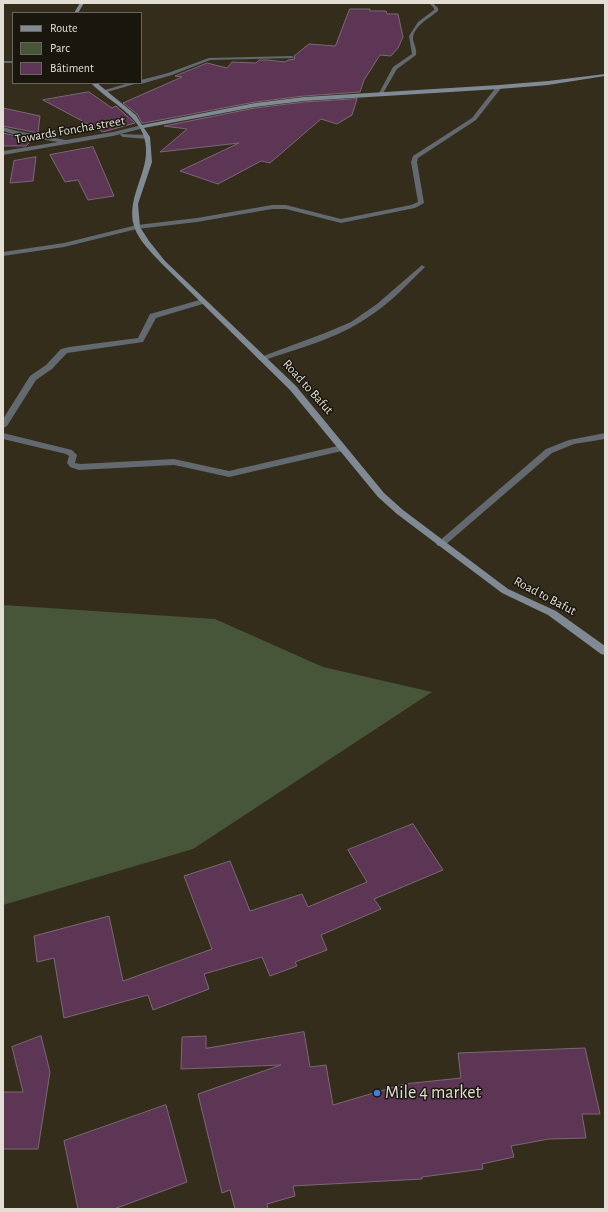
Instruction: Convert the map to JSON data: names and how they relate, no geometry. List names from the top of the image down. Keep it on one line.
{"streets":{"street":["Towards Foncha street","Road to Bafut"]},"crossings":[["Towards Foncha street","Road to Bafut"]],"places":["Mile 4 market"],"legend":["Route","Parc","Bâtiment"]}
